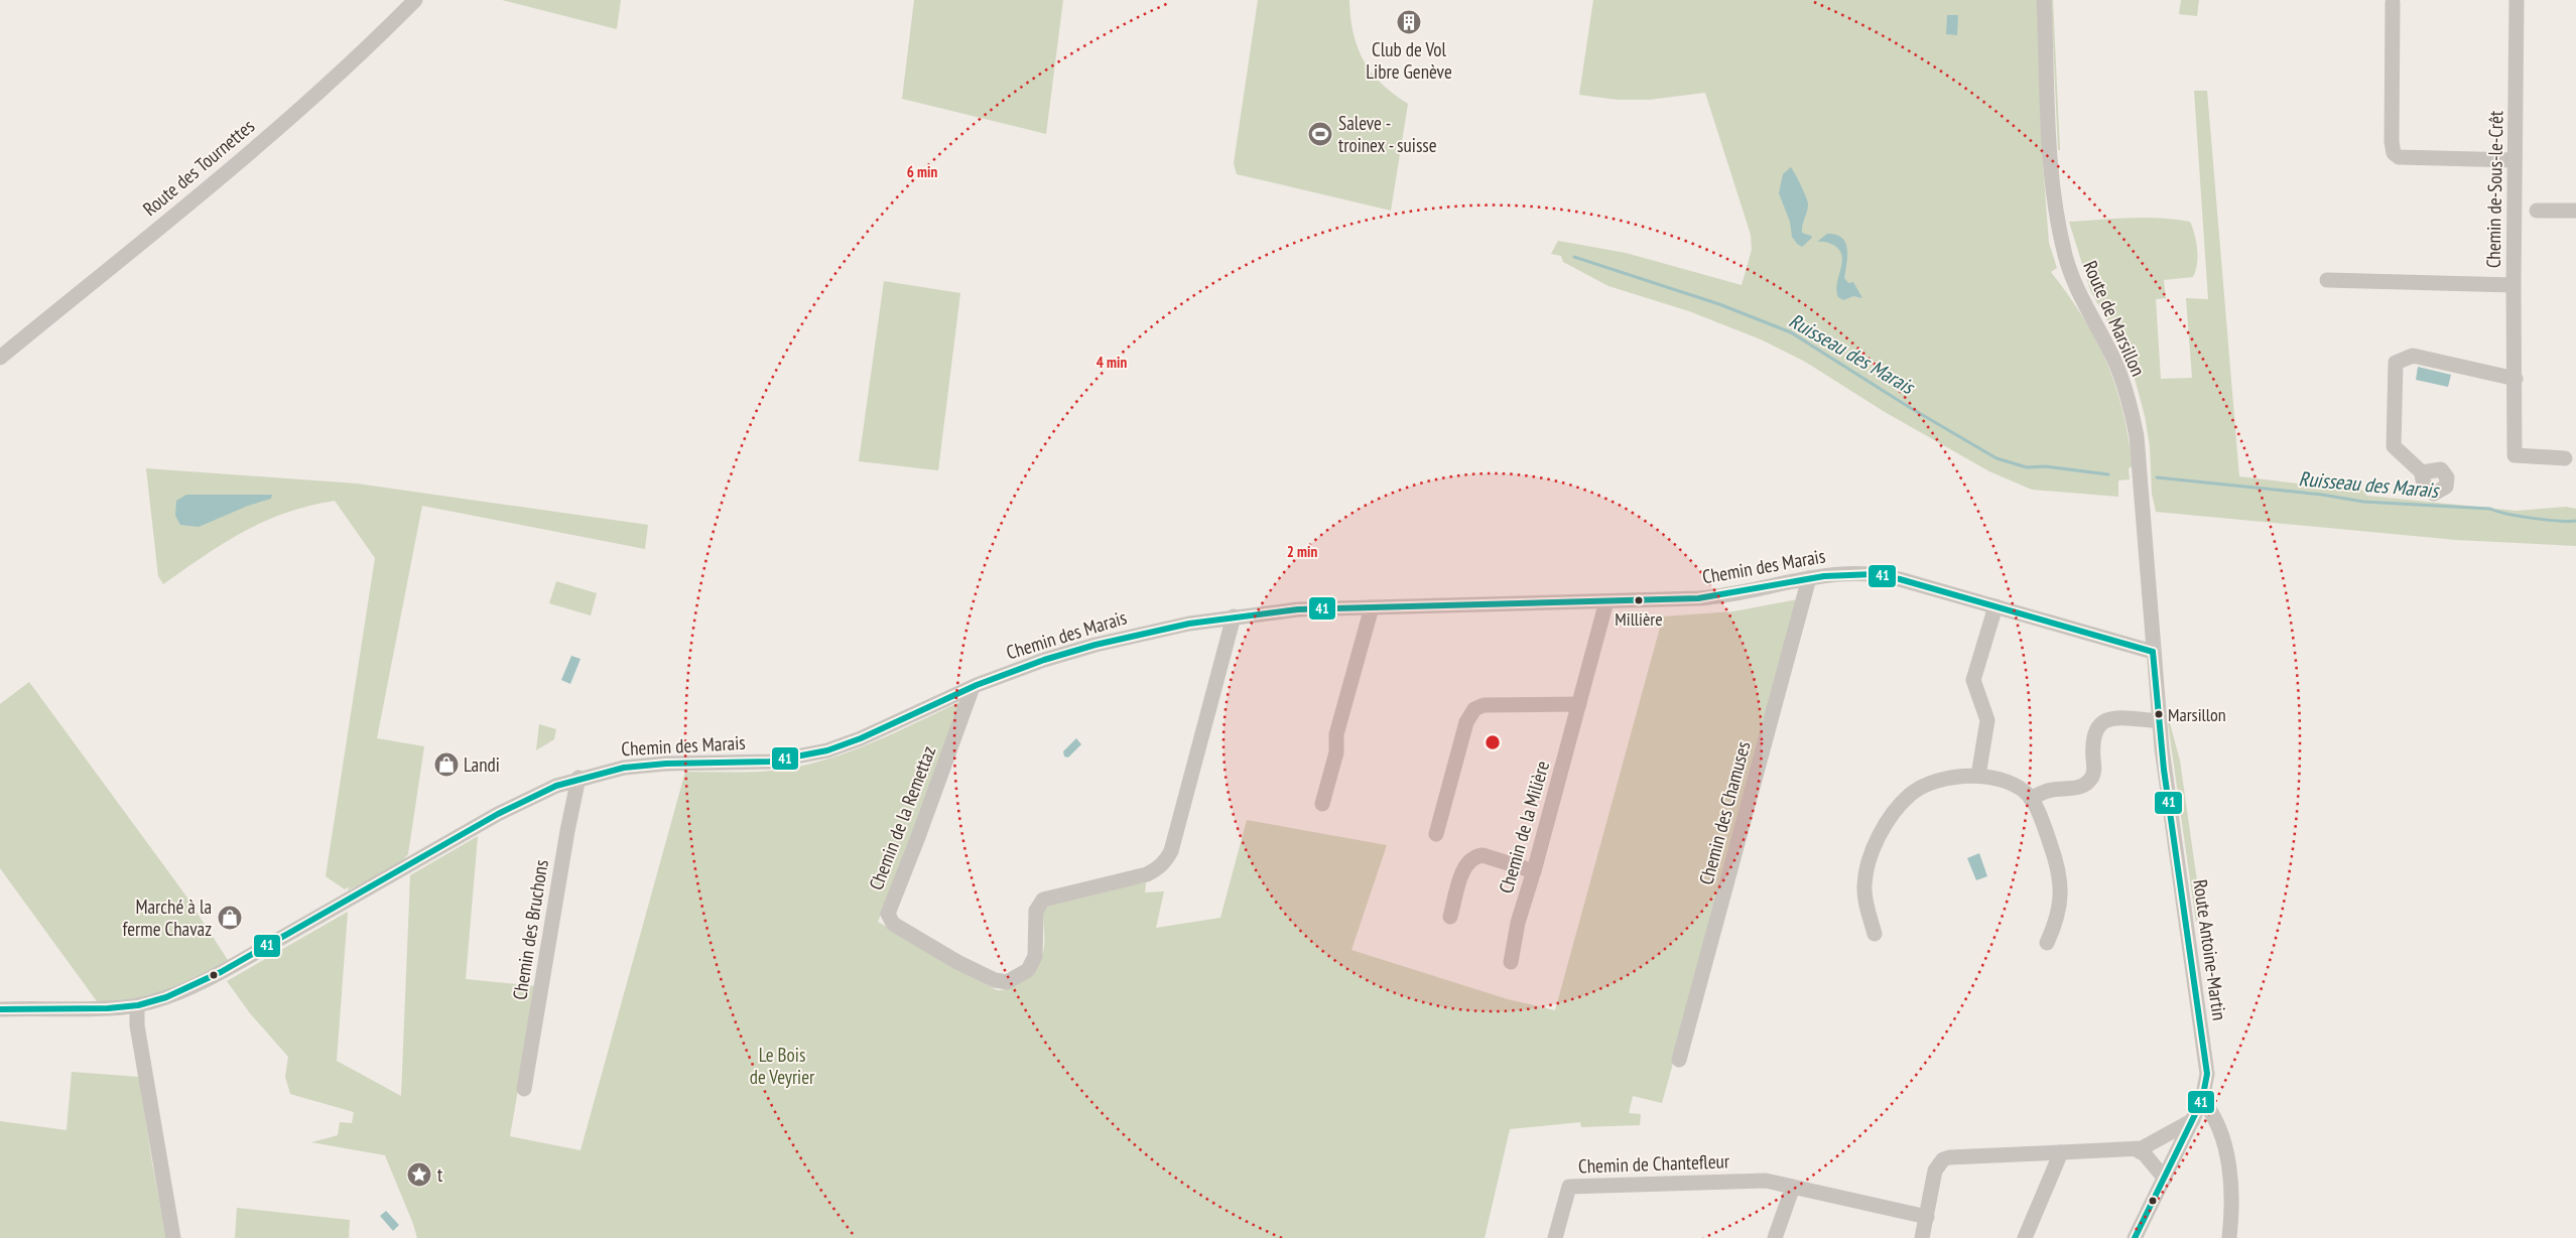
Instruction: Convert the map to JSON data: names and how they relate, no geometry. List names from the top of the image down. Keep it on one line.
{"streets":{"street":["Route des Tournettes","Chemin de-Sous-le-Crêt","Route de Marsillon","Chemin des Marais","Chemin des Chamuses","Chemin de la Remettaz","Chemin de la Milière","Chemin des Bruchons","Route Antoine-Martin","Chemin de Chantefleur"]},"crossings":[["Route de Marsillon","Chemin des Marais"],["Route de Marsillon","Route Antoine-Martin"],["Chemin des Marais","Chemin des Chamuses"],["Chemin des Marais","Chemin de la Remettaz"],["Chemin des Marais","Chemin de la Milière"],["Chemin des Marais","Chemin des Bruchons"],["Chemin des Marais","Route Antoine-Martin"]],"water":["Ruisseau des Marais"],"parks":["Le Bois de Veyrier"],"places":{"building":["Club de Vol Libre Genève"],"sports":["Saleve - troinex - suisse"],"other":["Millière","Marsillon"],"shop":["Landi","Marché à la ferme Chavaz"],"place":["t"]},"lines":["transit line 41"],"rings":["6 min","4 min","2 min"]}
